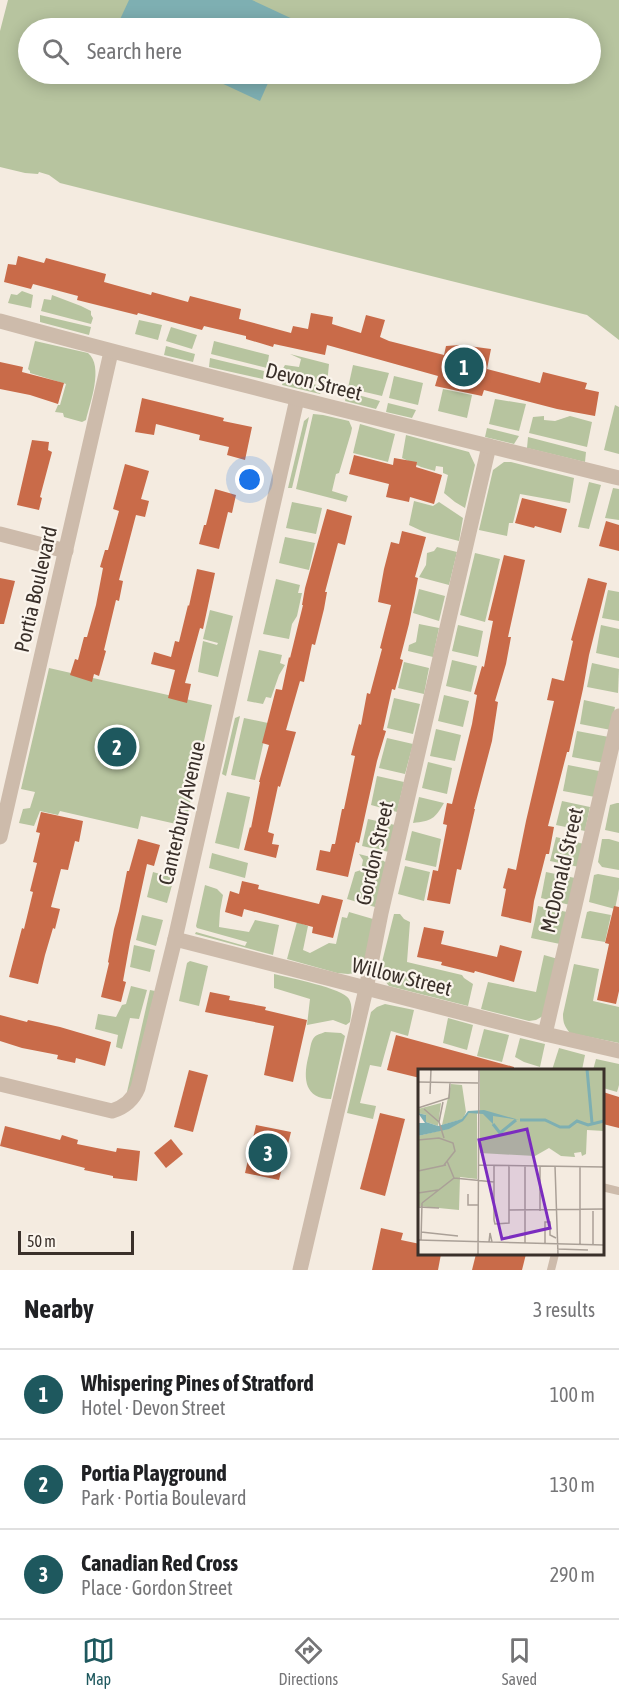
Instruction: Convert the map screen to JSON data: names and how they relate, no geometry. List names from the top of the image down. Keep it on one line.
{"streets":{"street":["Devon Street","Portia Boulevard","Canterbury Avenue","Gordon Street","McDonald Street","Willow Street"]},"crossings":[["Devon Street","Portia Boulevard"],["Devon Street","Canterbury Avenue"],["Devon Street","Gordon Street"],["Canterbury Avenue","Willow Street"],["Gordon Street","Willow Street"],["McDonald Street","Willow Street"]],"scale_bar":"50 m","page":{"search":"Search here","pins":["1","2","3"],"scale":"50 m","heading":["Nearby","3 results"],"list":[{"mark":"1","name":"Whispering Pines of Stratford","note":"Hotel · Devon Street","value":"100 m"},{"mark":"2","name":"Portia Playground","note":"Park · Portia Boulevard","value":"130 m"},{"mark":"3","name":"Canadian Red Cross","note":"Place · Gordon Street","value":"290 m"}],"nav":["Map","Directions","Saved"]}}
